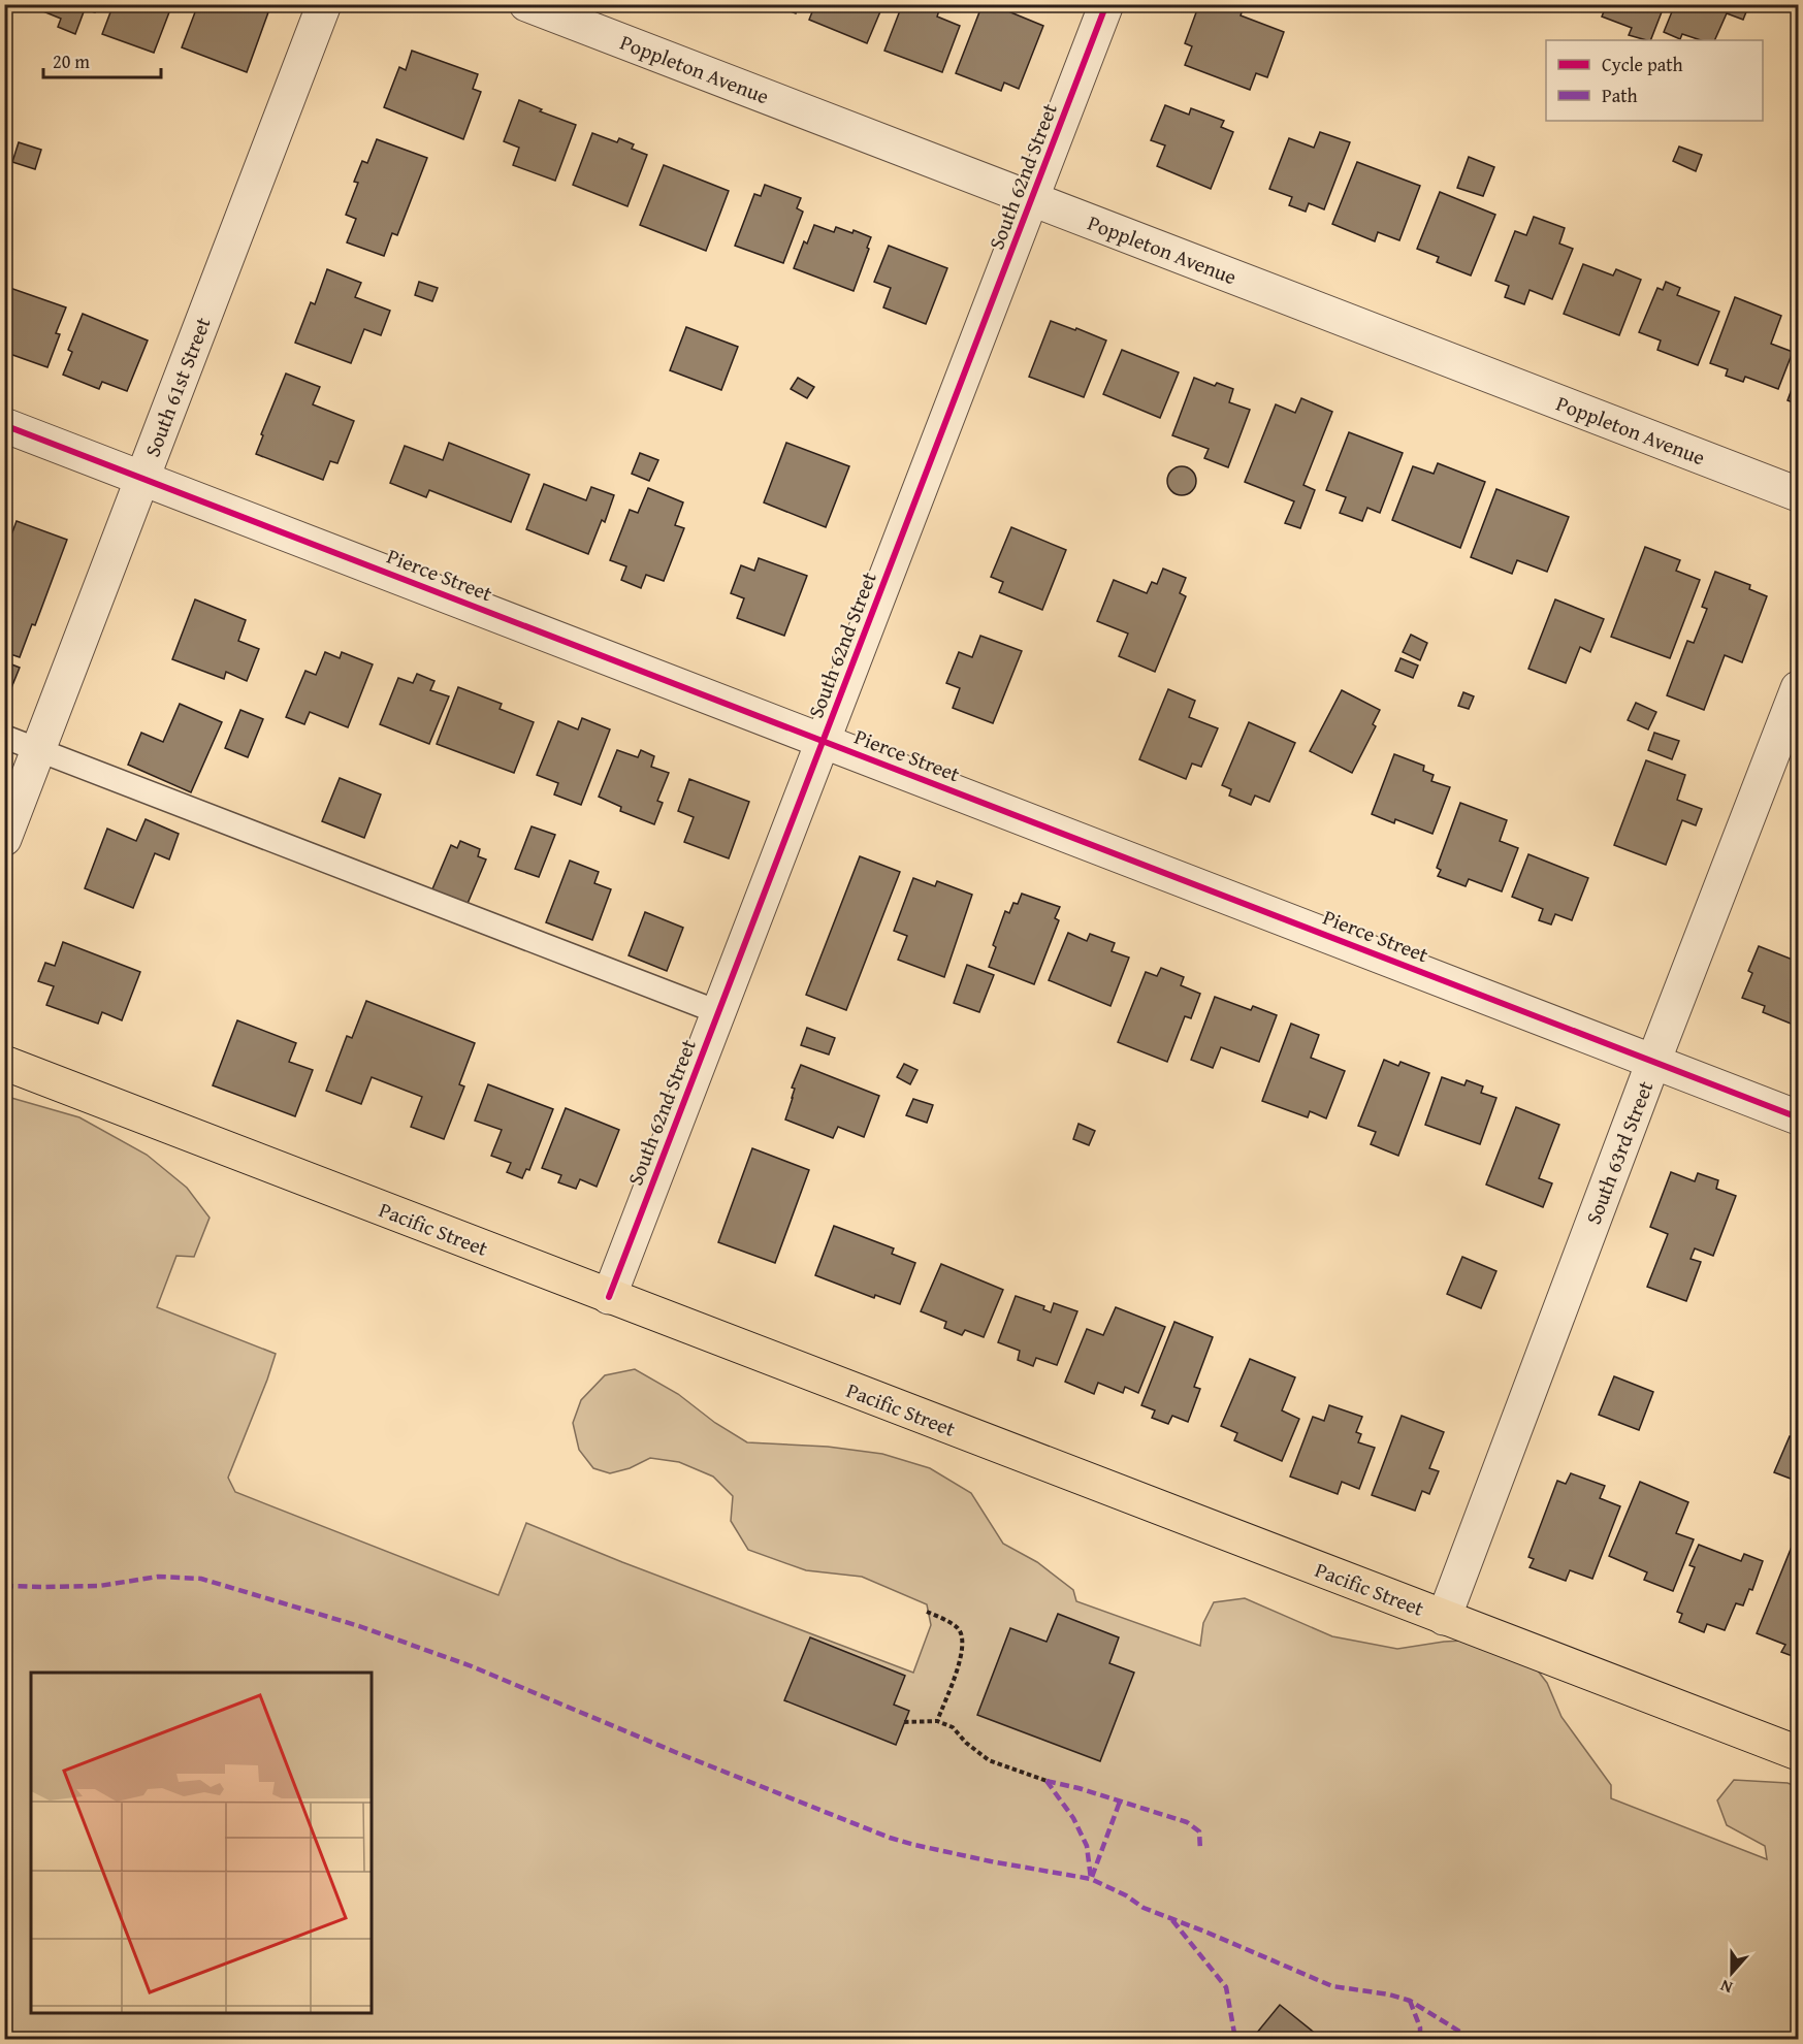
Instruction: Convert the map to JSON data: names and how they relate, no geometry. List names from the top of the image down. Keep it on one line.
{"streets":{"main road":["Pacific Street"],"street":["Poppleton Avenue","South 62nd Street","South 61st Street","Pierce Street","South 63rd Street"]},"crossings":[["Poppleton Avenue","South 62nd Street"],["South 62nd Street","Pierce Street"],["South 62nd Street","Pacific Street"],["South 61st Street","Pierce Street"],["Pierce Street","South 63rd Street"],["South 63rd Street","Pacific Street"]],"legend":["Cycle path","Path"],"scale_bar":"20 m","north":"bottom"}
